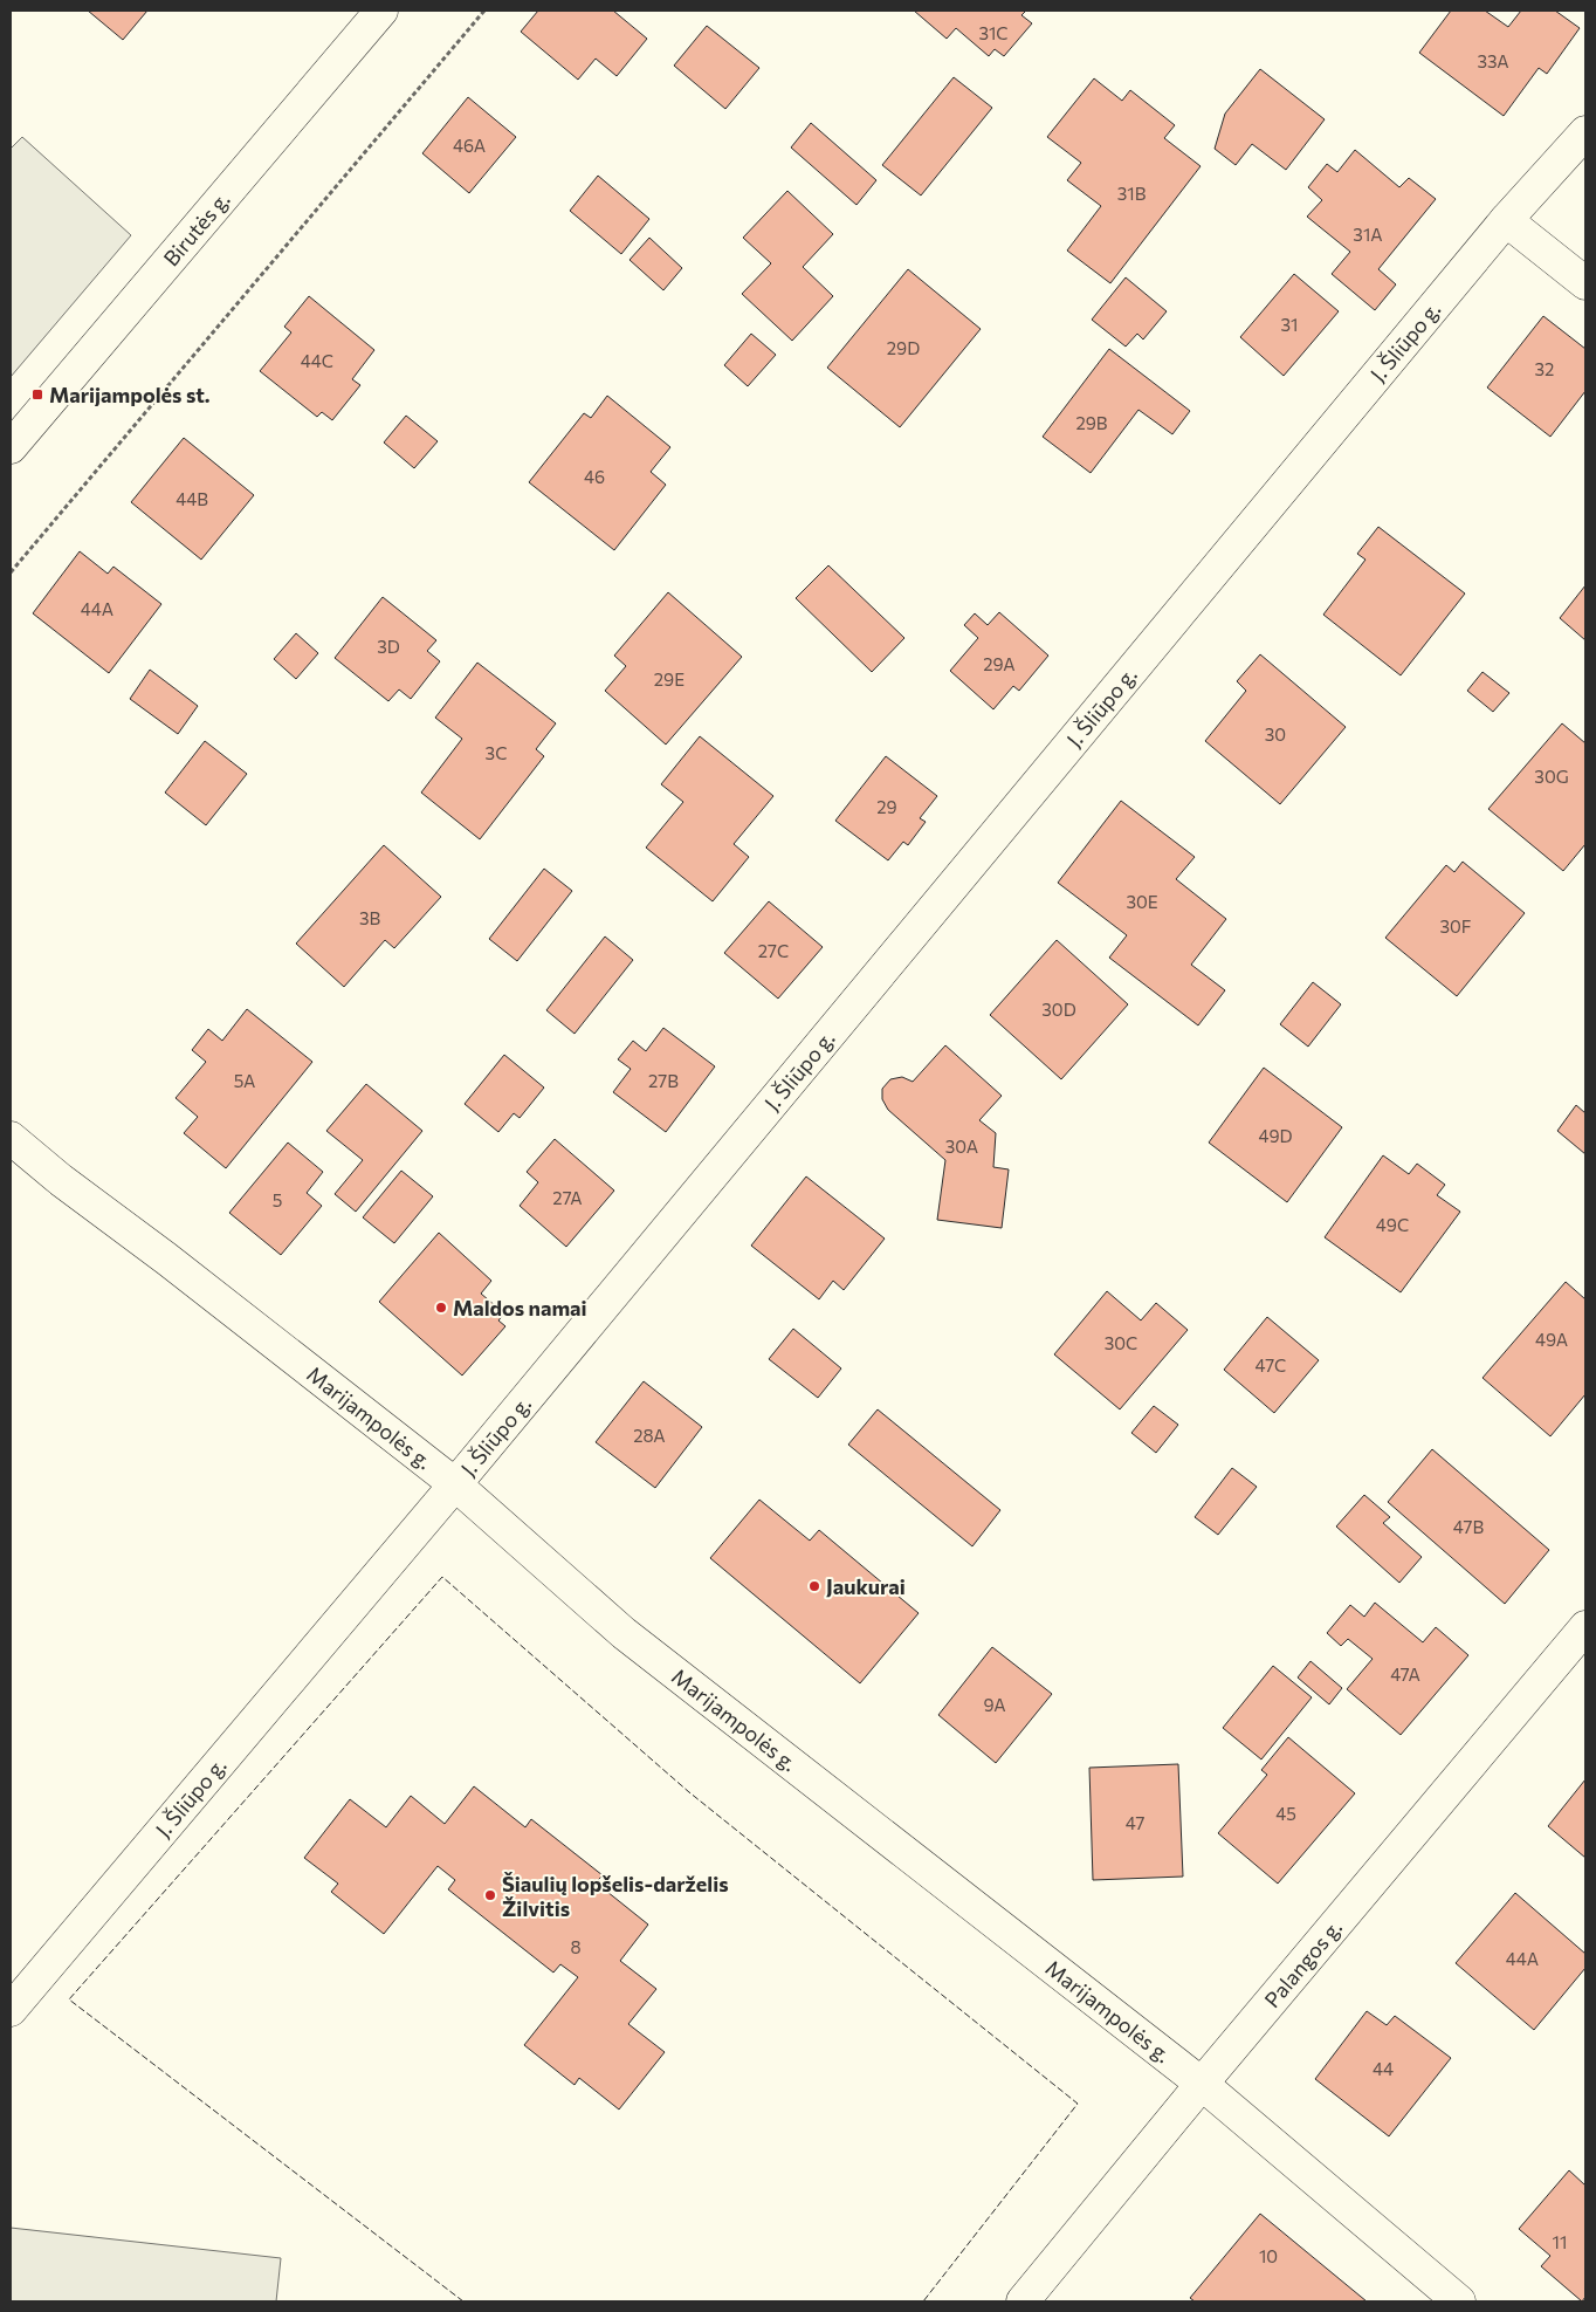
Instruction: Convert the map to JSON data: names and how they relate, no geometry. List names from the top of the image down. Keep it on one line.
{"streets":{"street":["Birutės g.","J. Šliūpo g.","Marijampolės g.","Palangos g."]},"crossings":[["J. Šliūpo g.","Marijampolės g."],["Marijampolės g.","Palangos g."]],"places":{"transit":["Marijampolės st."],"other":["Maldos namai","Jaukurai","Šiaulių lopšelis-darželis Žilvitis"]},"house_numbers":["31C","33A","46A","31B","31A","31","29D","44C","32","29B","46","44B","44A","3D","29A","29E","30","3C","30G","29","30E","3B","30F","27C","30D","5A","27B","49D","30A","27A","5","49C","49A","30C","47C","28A","47B","47A","9A","45","47","8","44A","44","11","10"]}
